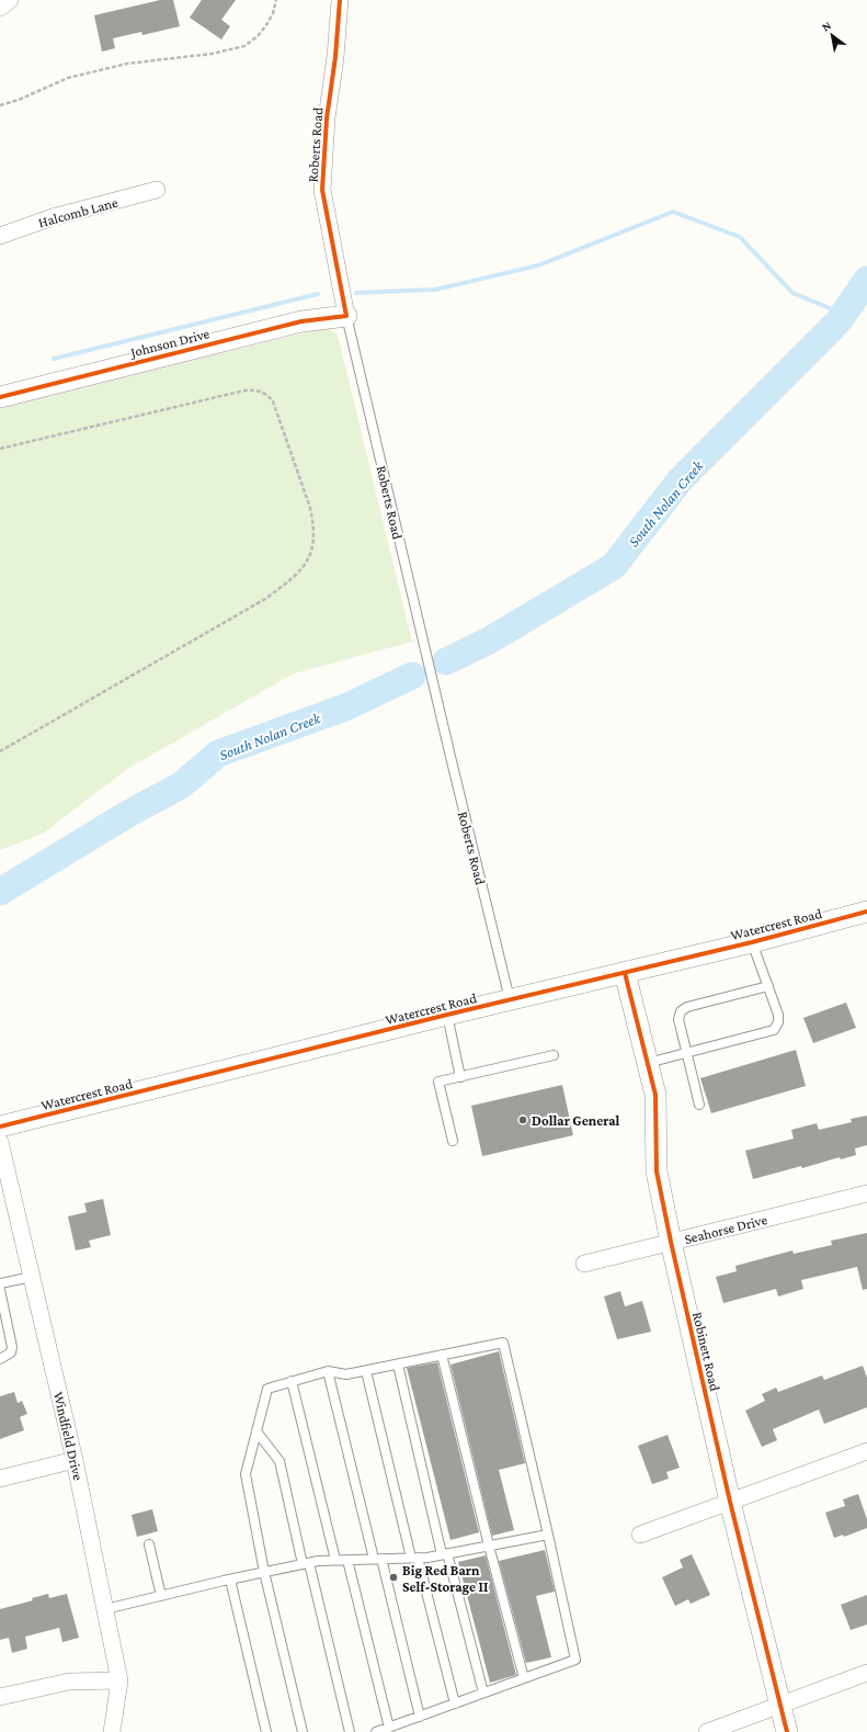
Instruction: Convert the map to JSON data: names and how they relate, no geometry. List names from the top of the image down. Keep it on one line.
{"streets":{"street":["Roberts Road","Halcomb Lane","Johnson Drive","Watercrest Road","Seahorse Drive","Robinett Road","Windfield Drive"]},"crossings":[["Roberts Road","Johnson Drive"],["Roberts Road","Watercrest Road"],["Watercrest Road","Robinett Road"],["Seahorse Drive","Robinett Road"]],"water":["South Nolan Creek"],"places":["Dollar General","Big Red Barn Self-Storage II"],"north":"top left"}
